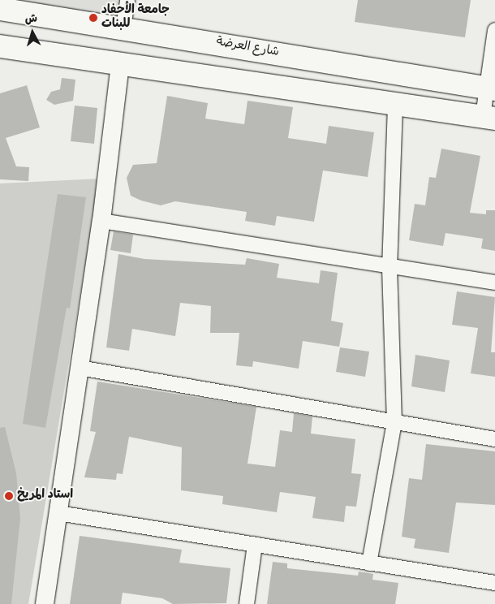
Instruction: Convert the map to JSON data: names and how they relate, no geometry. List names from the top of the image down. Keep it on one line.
{"streets":{"main road":["شارع العرضة"]},"places":["جامعة الأحفاد للبنات","استاد المريخ"],"north":"top"}
